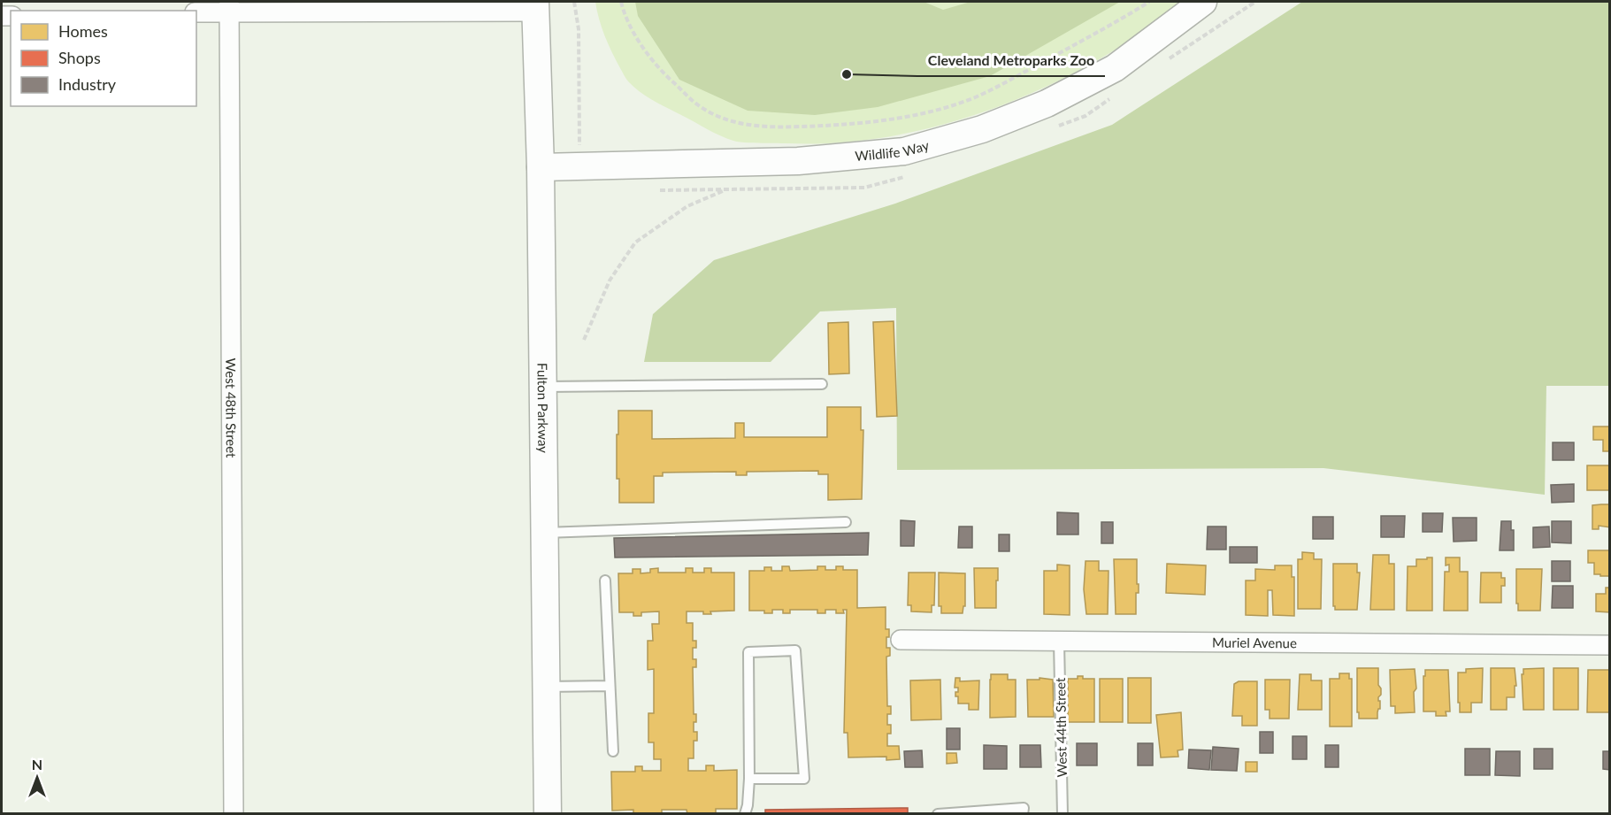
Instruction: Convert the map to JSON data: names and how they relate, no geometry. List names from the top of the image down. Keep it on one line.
{"streets":{"street":["Wildlife Way","West 48th Street","Fulton Parkway","Muriel Avenue"],"lane":["West 44th Street"]},"crossings":[["Wildlife Way","Fulton Parkway"],["Muriel Avenue","West 44th Street"]],"places":["Cleveland Metroparks Zoo"],"legend":["Homes","Shops","Industry"],"north":"top"}
